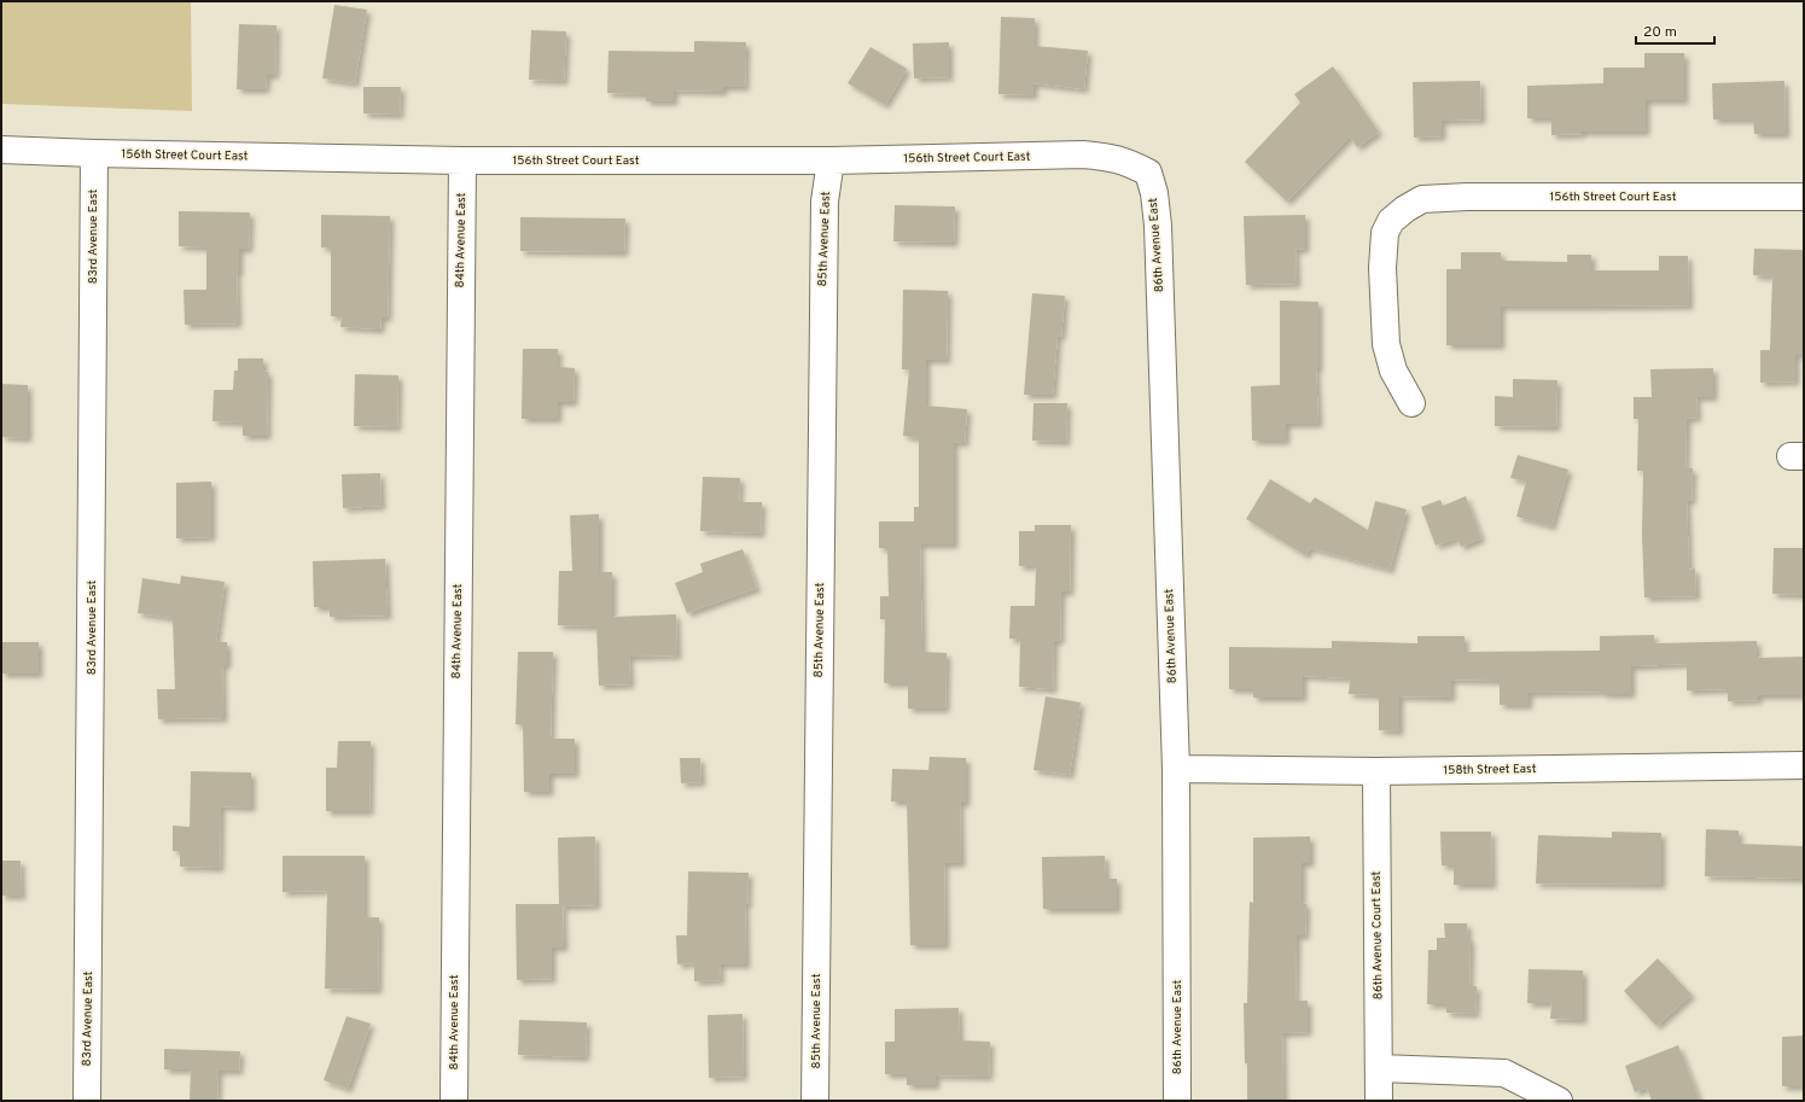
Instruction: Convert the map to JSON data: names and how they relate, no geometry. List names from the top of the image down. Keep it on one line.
{"streets":{"street":["156th Street Court East","83rd Avenue East","85th Avenue East","84th Avenue East","86th Avenue East","158th Street East","86th Avenue Court East"]},"crossings":[["156th Street Court East","83rd Avenue East"],["156th Street Court East","85th Avenue East"],["156th Street Court East","84th Avenue East"],["156th Street Court East","86th Avenue East"],["86th Avenue East","158th Street East"],["158th Street East","86th Avenue Court East"]],"scale_bar":"20 m"}
